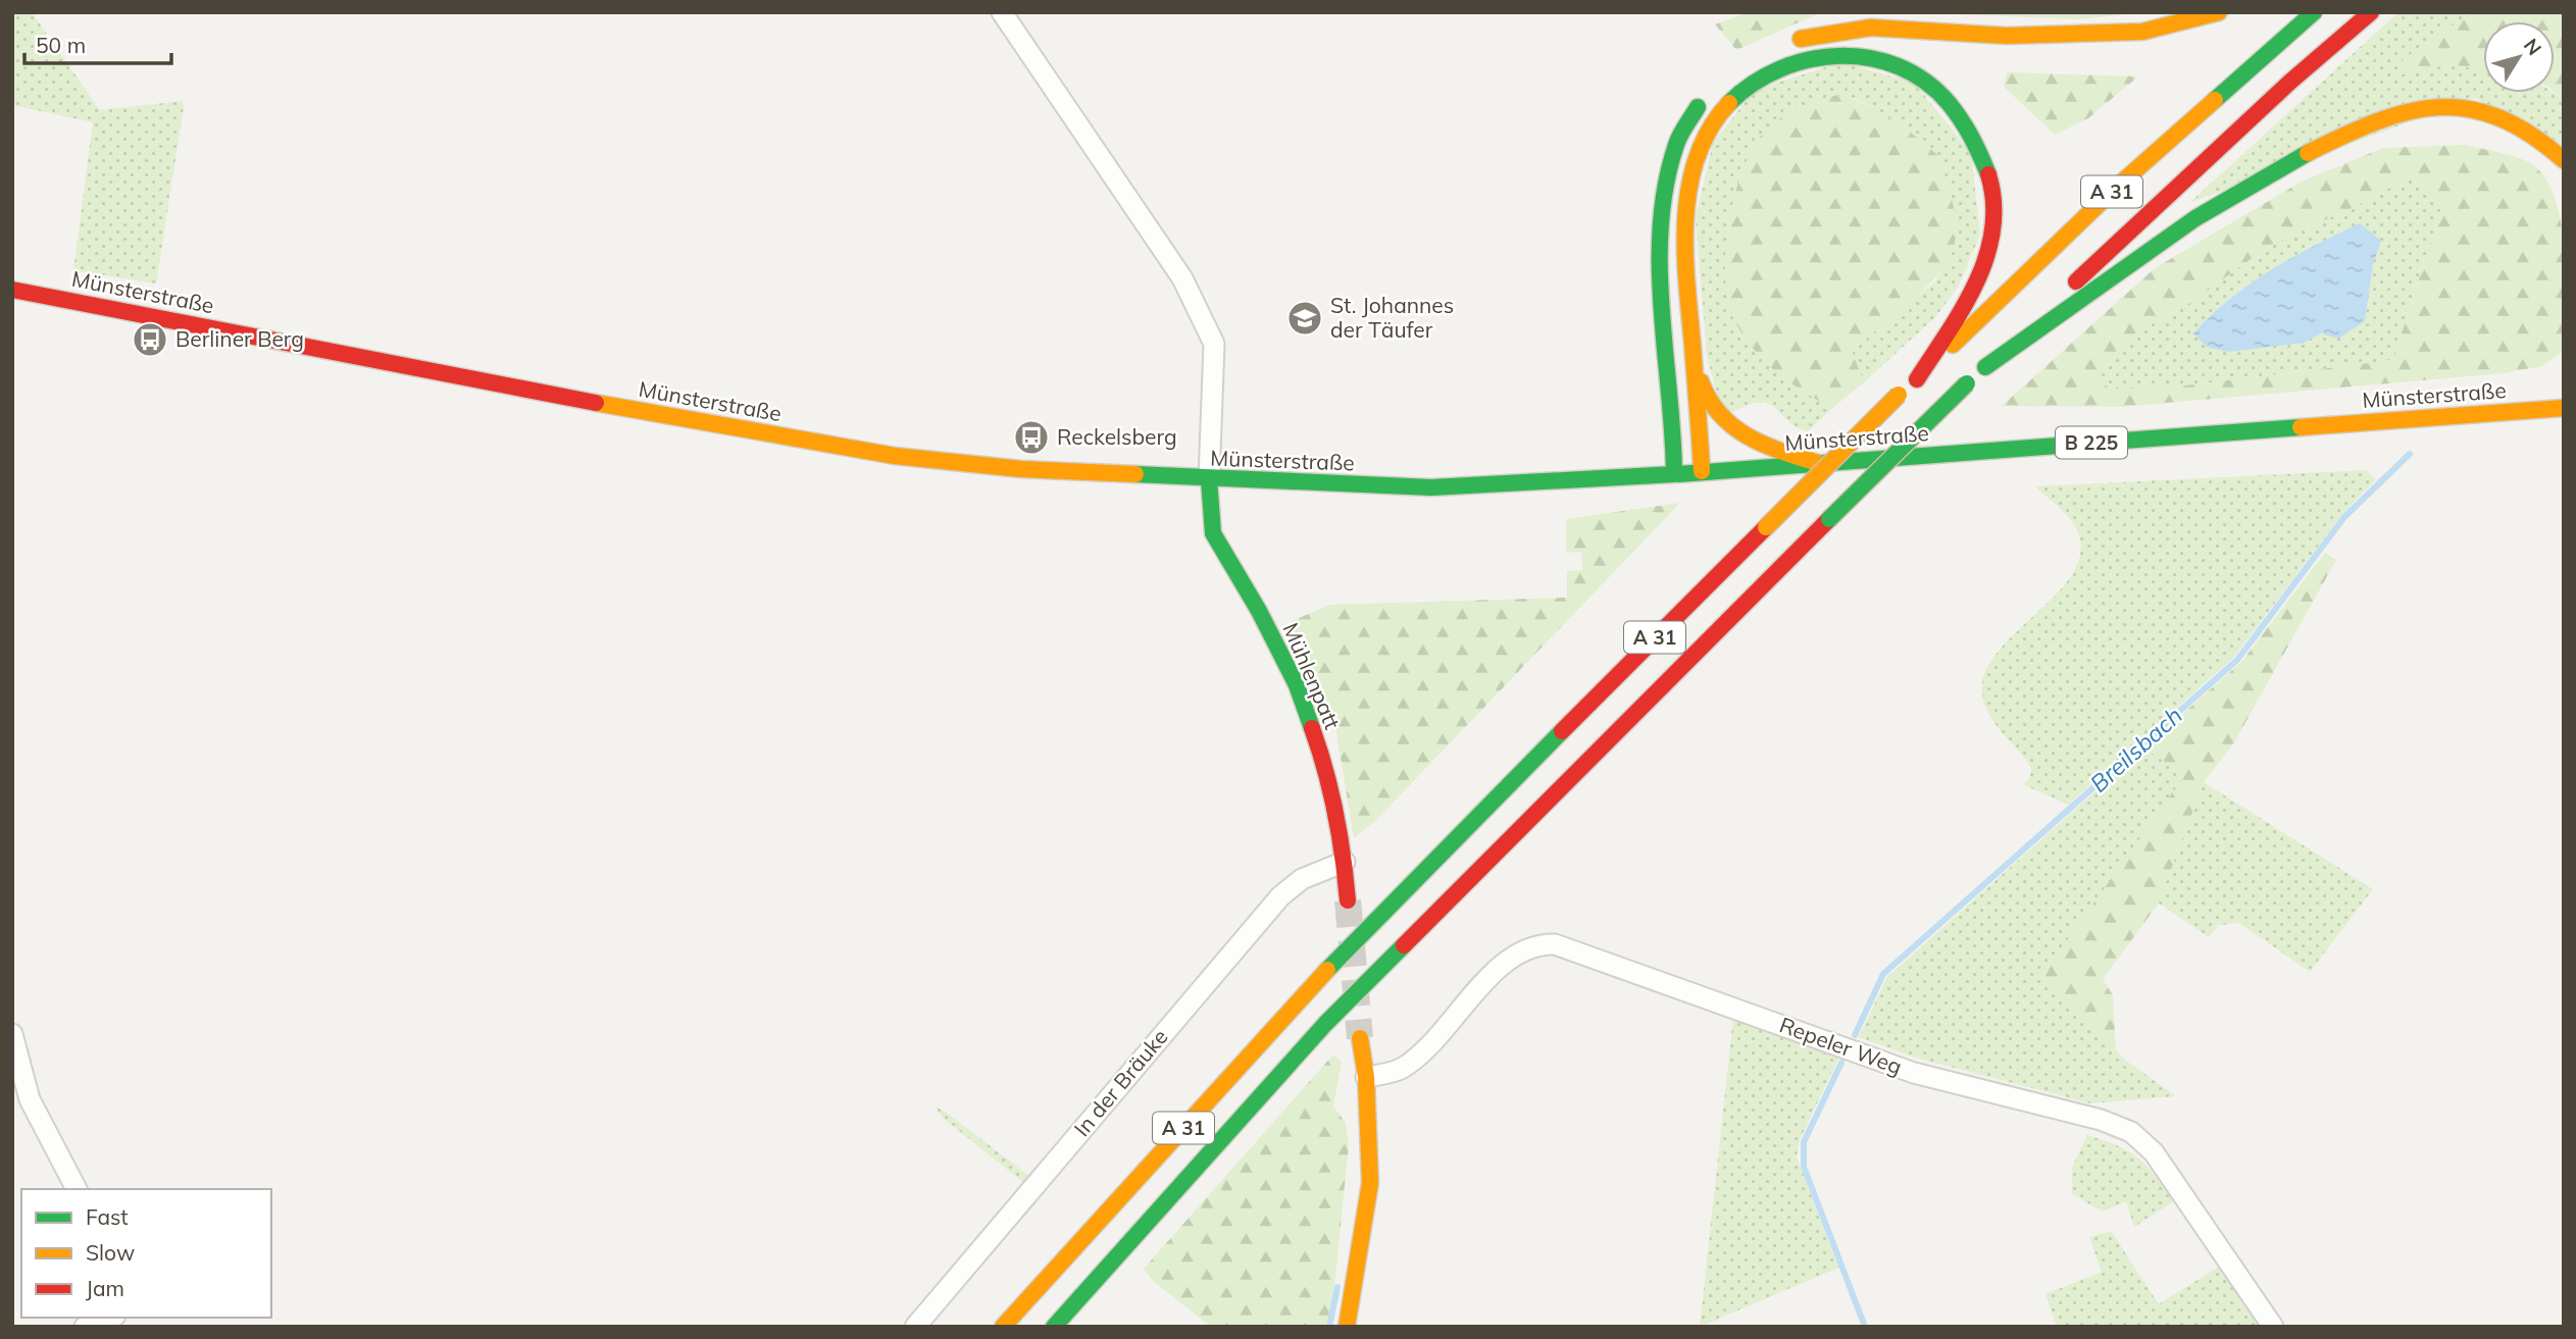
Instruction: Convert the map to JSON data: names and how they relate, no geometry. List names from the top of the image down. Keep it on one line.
{"streets":{"main road":["A 31","Münsterstraße","B 225","Mühlenpatt"],"street":["Repeler Weg","In der Bräuke"]},"crossings":[["Münsterstraße","Mühlenpatt"],["Mühlenpatt","In der Bräuke"]],"water":["Breilsbach"],"places":{"school or university":["St. Johannes der Täufer"],"bus stop":["Berliner Berg","Reckelsberg"]},"legend":["Fast","Slow","Jam"],"scale_bar":"50 m","north":"top right"}
